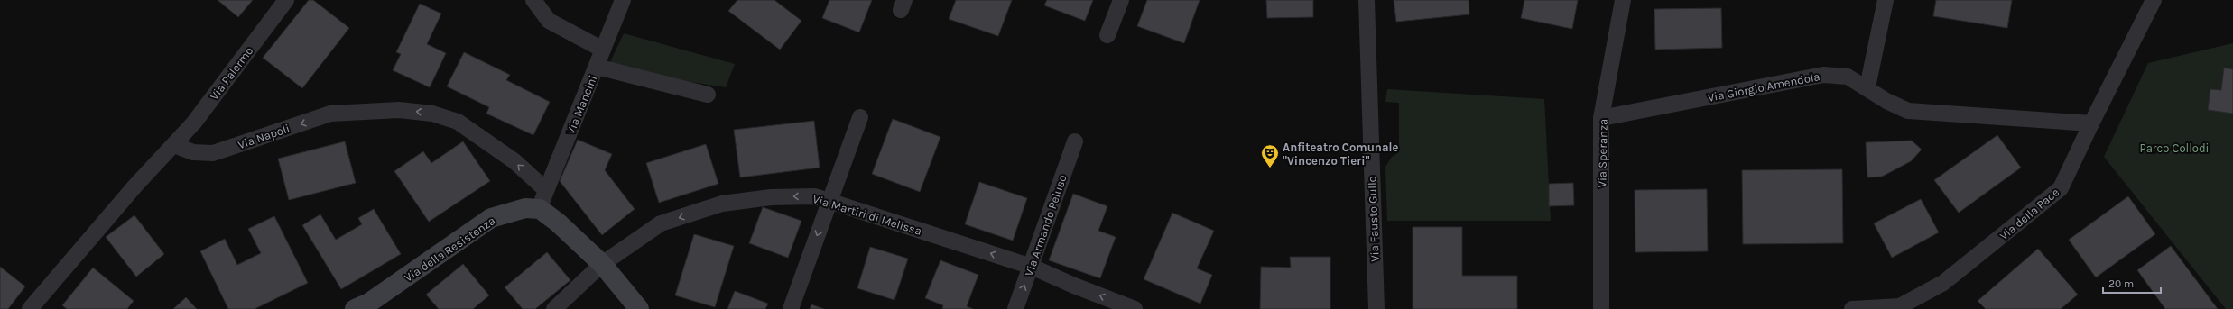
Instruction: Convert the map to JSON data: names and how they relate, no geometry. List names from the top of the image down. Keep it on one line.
{"streets":{"street":["Via Palermo","Via Giorgio Amendola","Via Mancini","Via Napoli","Via Speranza","Via della Pace","Via Martiri di Melissa","Via Fausto Gullo","Via Armando Peluso","Via della Resistenza"]},"crossings":[["Via Palermo","Via Napoli"],["Via Giorgio Amendola","Via Speranza"],["Via Giorgio Amendola","Via della Pace"],["Via Mancini","Via Napoli"],["Via Mancini","Via della Resistenza"],["Via Martiri di Melissa","Via Armando Peluso"]],"one_way":["Via Napoli","Via Martiri di Melissa"],"parks":["Parco Collodi"],"places":{"theatre":["Anfiteatro Comunale \"Vincenzo Tieri\""]},"scale_bar":"20 m"}
